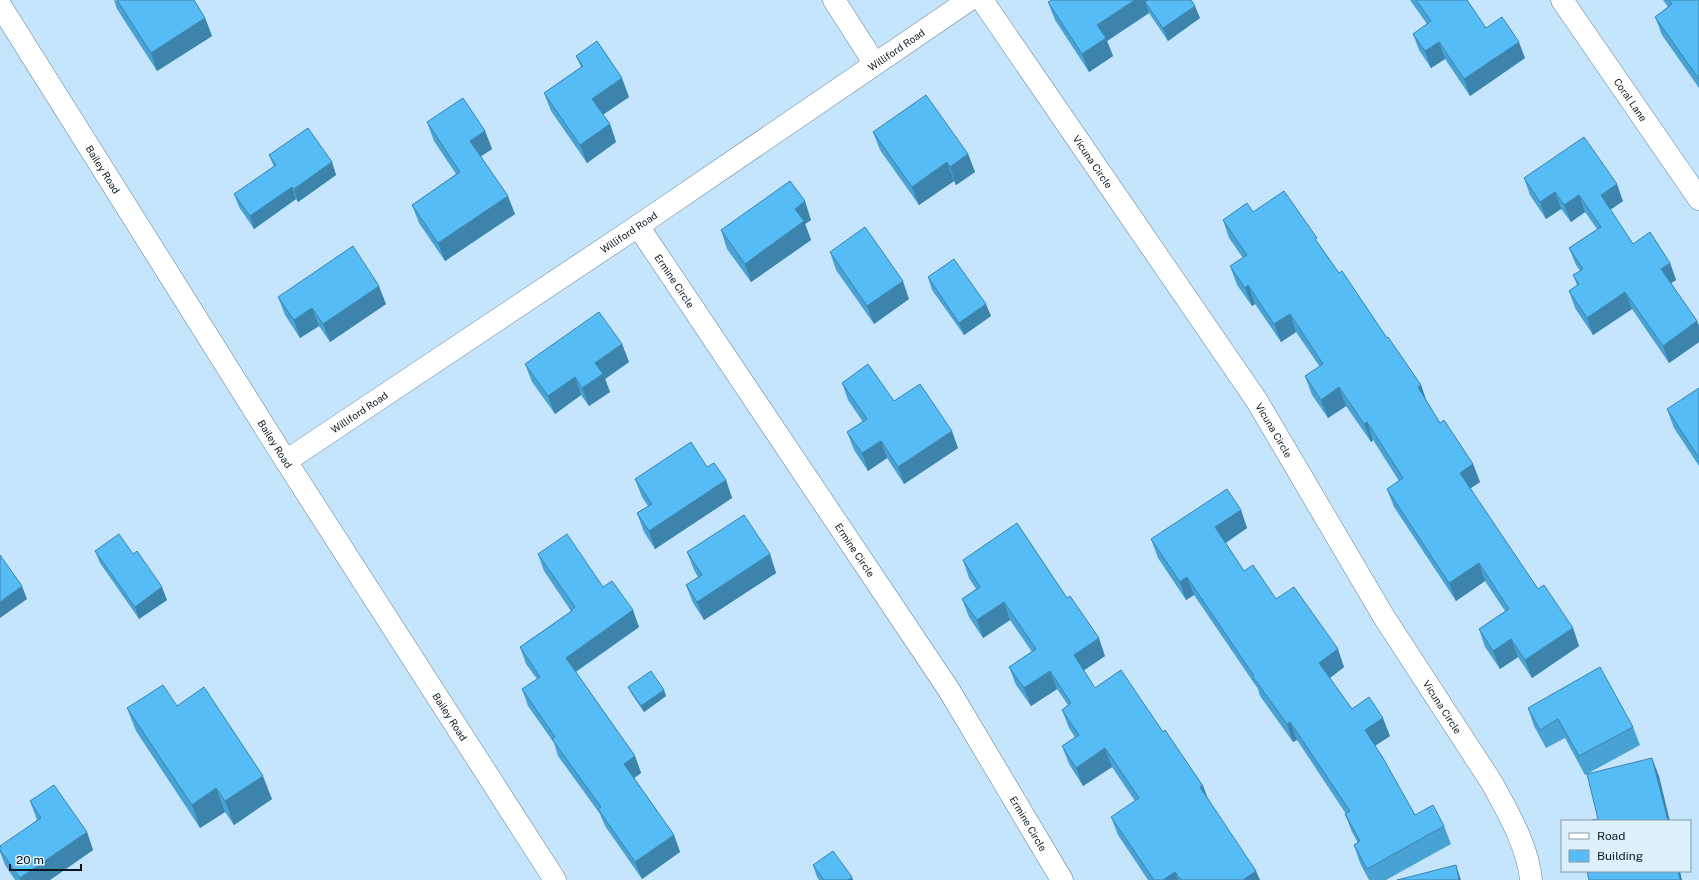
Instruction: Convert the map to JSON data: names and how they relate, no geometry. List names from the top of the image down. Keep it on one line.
{"streets":{"street":["Williford Road","Coral Lane","Vicuna Circle","Bailey Road","Ermine Circle"]},"crossings":[["Williford Road","Bailey Road"],["Williford Road","Ermine Circle"]],"legend":["Road","Building"],"scale_bar":"20 m"}
